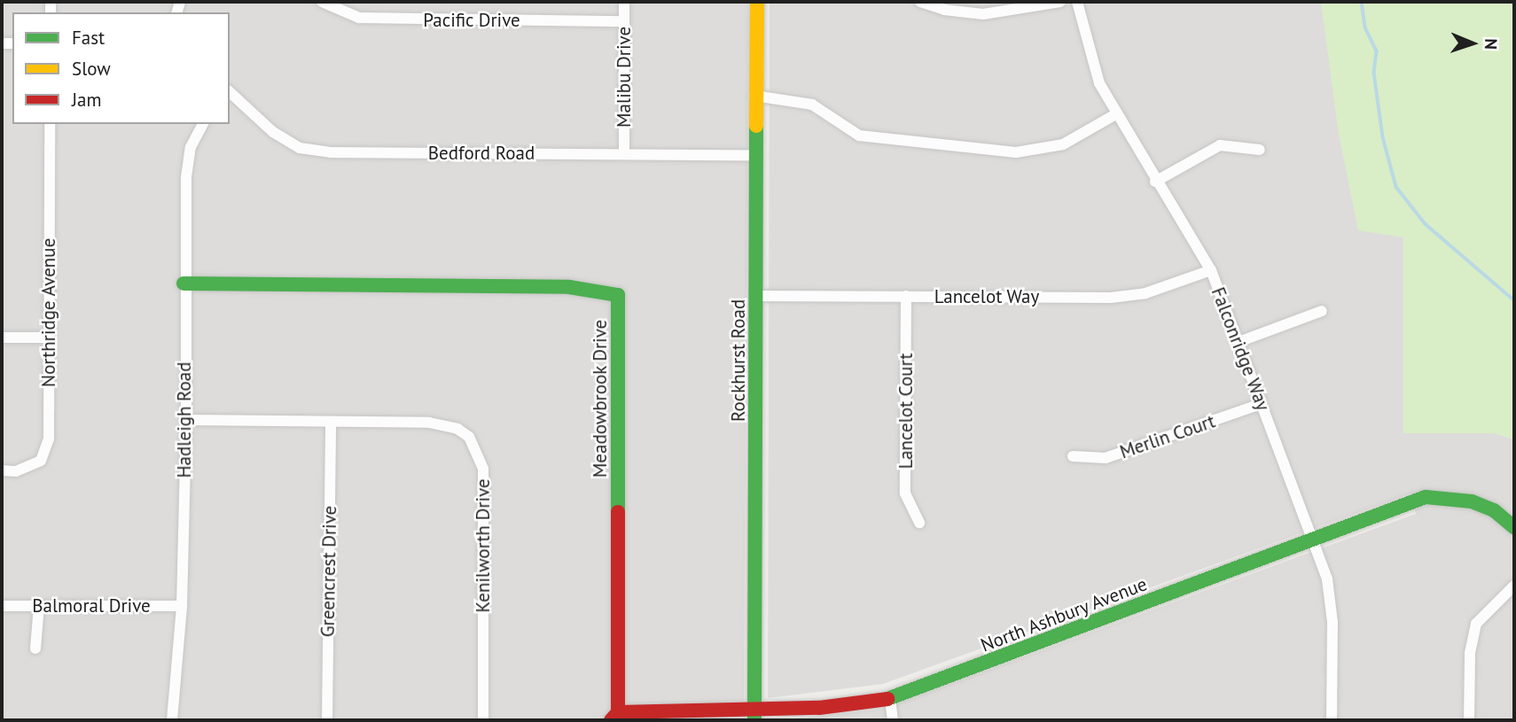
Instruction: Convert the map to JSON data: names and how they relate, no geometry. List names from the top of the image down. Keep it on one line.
{"streets":{"street":["Pacific Drive","Malibu Drive","Bedford Road","Lancelot Way","Northridge Avenue","Falconridge Way","Rockhurst Road","Meadowbrook Drive","Lancelot Court","Hadleigh Road","Merlin Court","Kenilworth Drive","Greencrest Drive","Balmoral Drive","North Ashbury Avenue"]},"crossings":[["Pacific Drive","Malibu Drive"],["Malibu Drive","Bedford Road"],["Bedford Road","Rockhurst Road"],["Lancelot Way","Falconridge Way"],["Lancelot Way","Rockhurst Road"],["Lancelot Way","Lancelot Court"],["Falconridge Way","Merlin Court"],["Falconridge Way","North Ashbury Avenue"],["Rockhurst Road","North Ashbury Avenue"],["Meadowbrook Drive","Hadleigh Road"],["Meadowbrook Drive","North Ashbury Avenue"],["Hadleigh Road","Kenilworth Drive"],["Hadleigh Road","Balmoral Drive"],["Kenilworth Drive","Greencrest Drive"]],"legend":["Fast","Slow","Jam"],"north":"right"}
